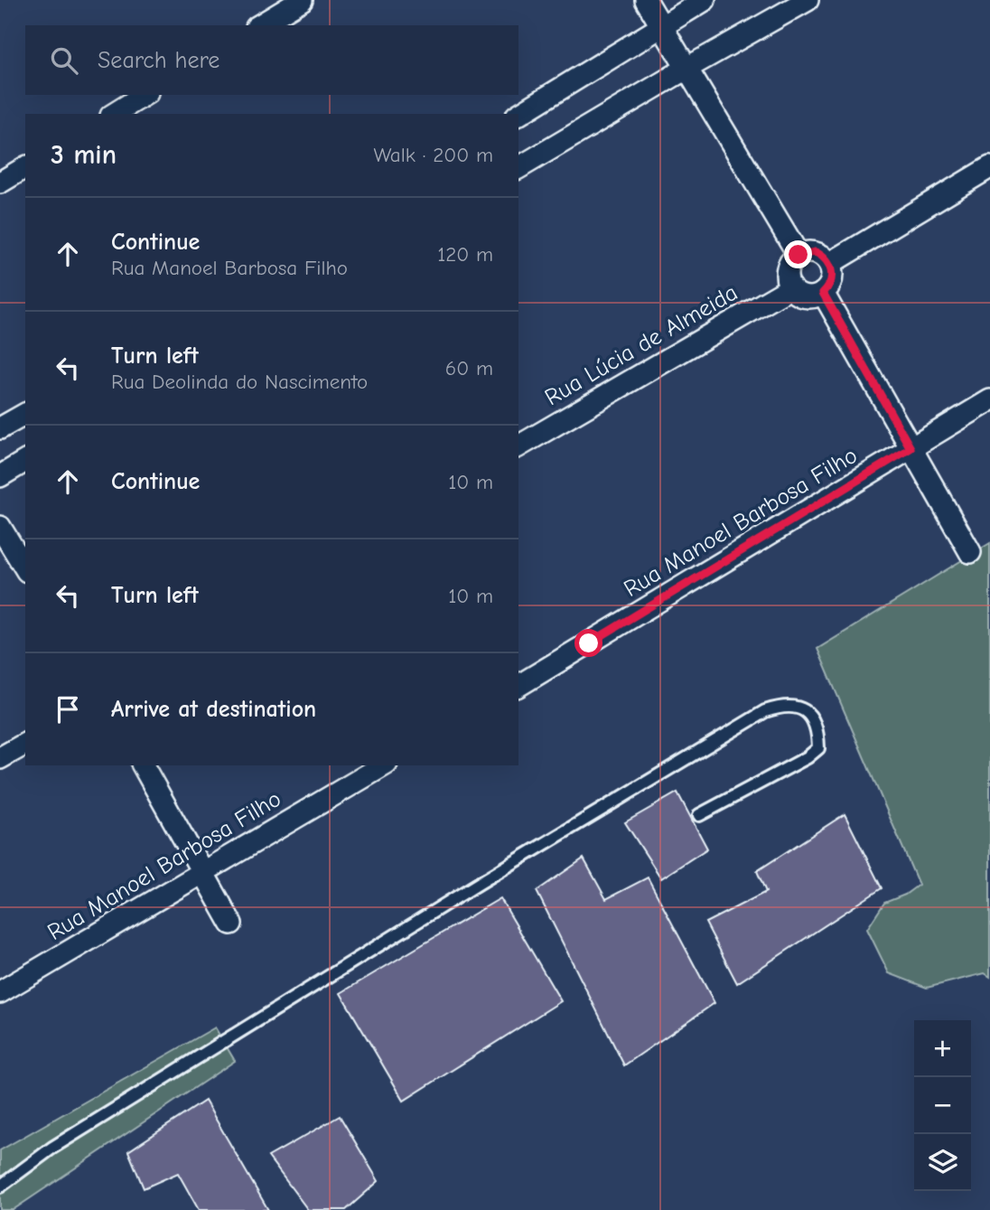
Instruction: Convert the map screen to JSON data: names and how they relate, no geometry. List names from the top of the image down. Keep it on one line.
{"streets":{"street":["Rua Lúcia de Almeida","Rua Manoel Barbosa Filho"]},"page":{"search":"Search here","heading":["3 min","Walk · 200 m"],"list":[["Continue","Rua Manoel Barbosa Filho","120 m"],["Turn left","Rua Deolinda do Nascimento","60 m"],["Continue","10 m"],["Turn left","10 m"],"Arrive at destination"],"map_buttons":["+","−"]}}
